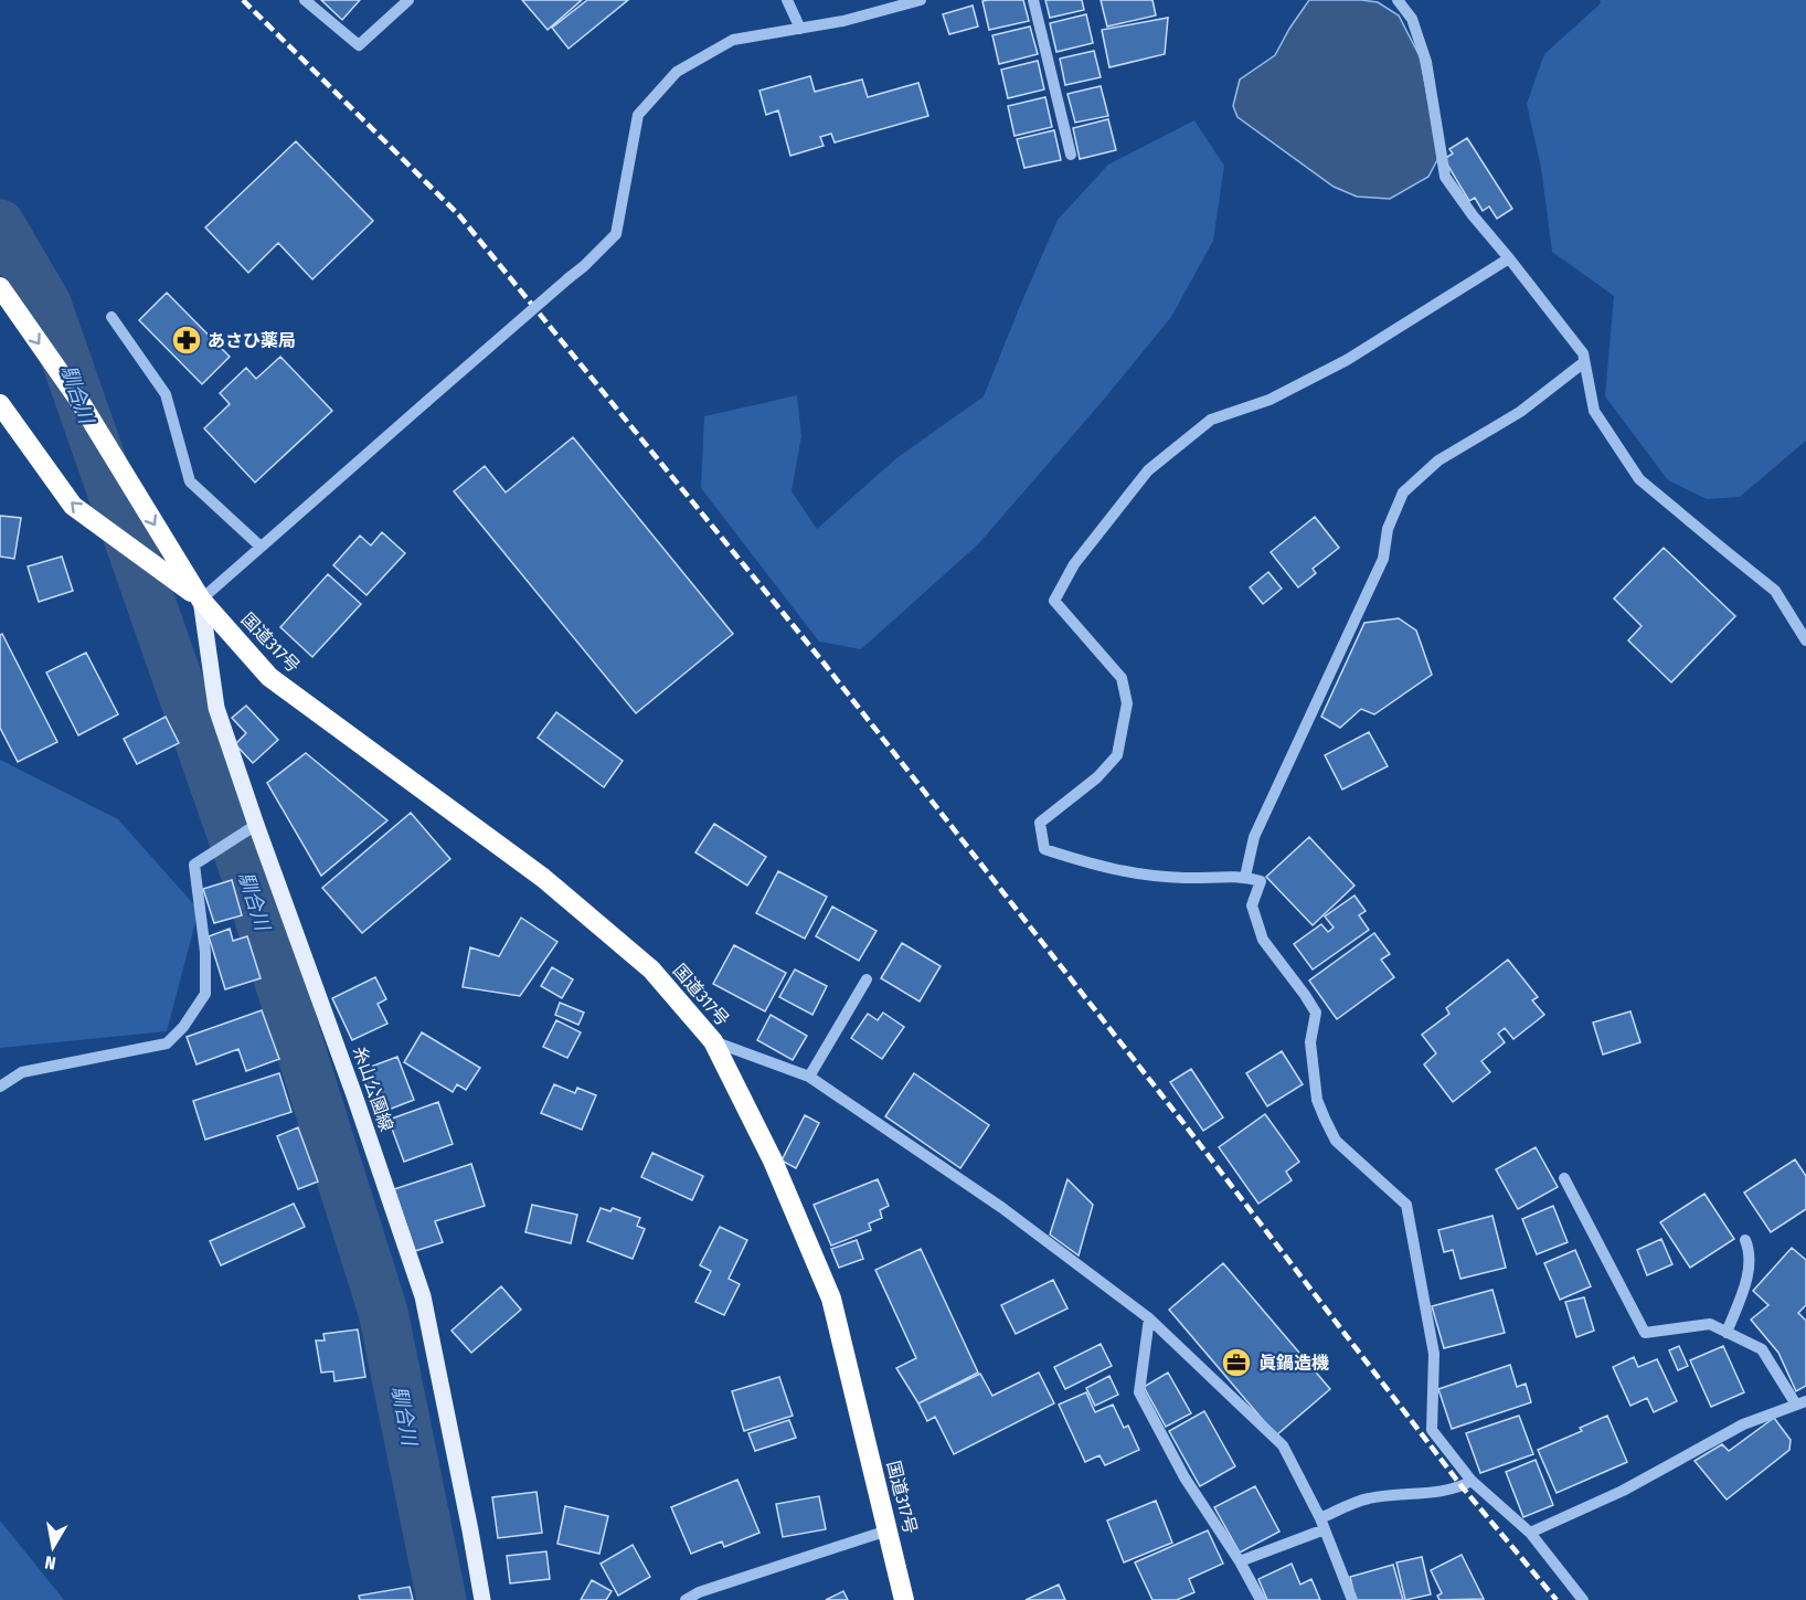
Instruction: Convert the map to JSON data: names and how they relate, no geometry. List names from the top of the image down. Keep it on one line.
{"streets":{"highway":["国道317号"],"main road":["糸山公園線"]},"crossings":[["国道317号","糸山公園線"]],"water":["馴合川"],"places":{"pharmacy":["あさひ薬局"],"office":["眞鍋造機"]},"north":"bottom"}
